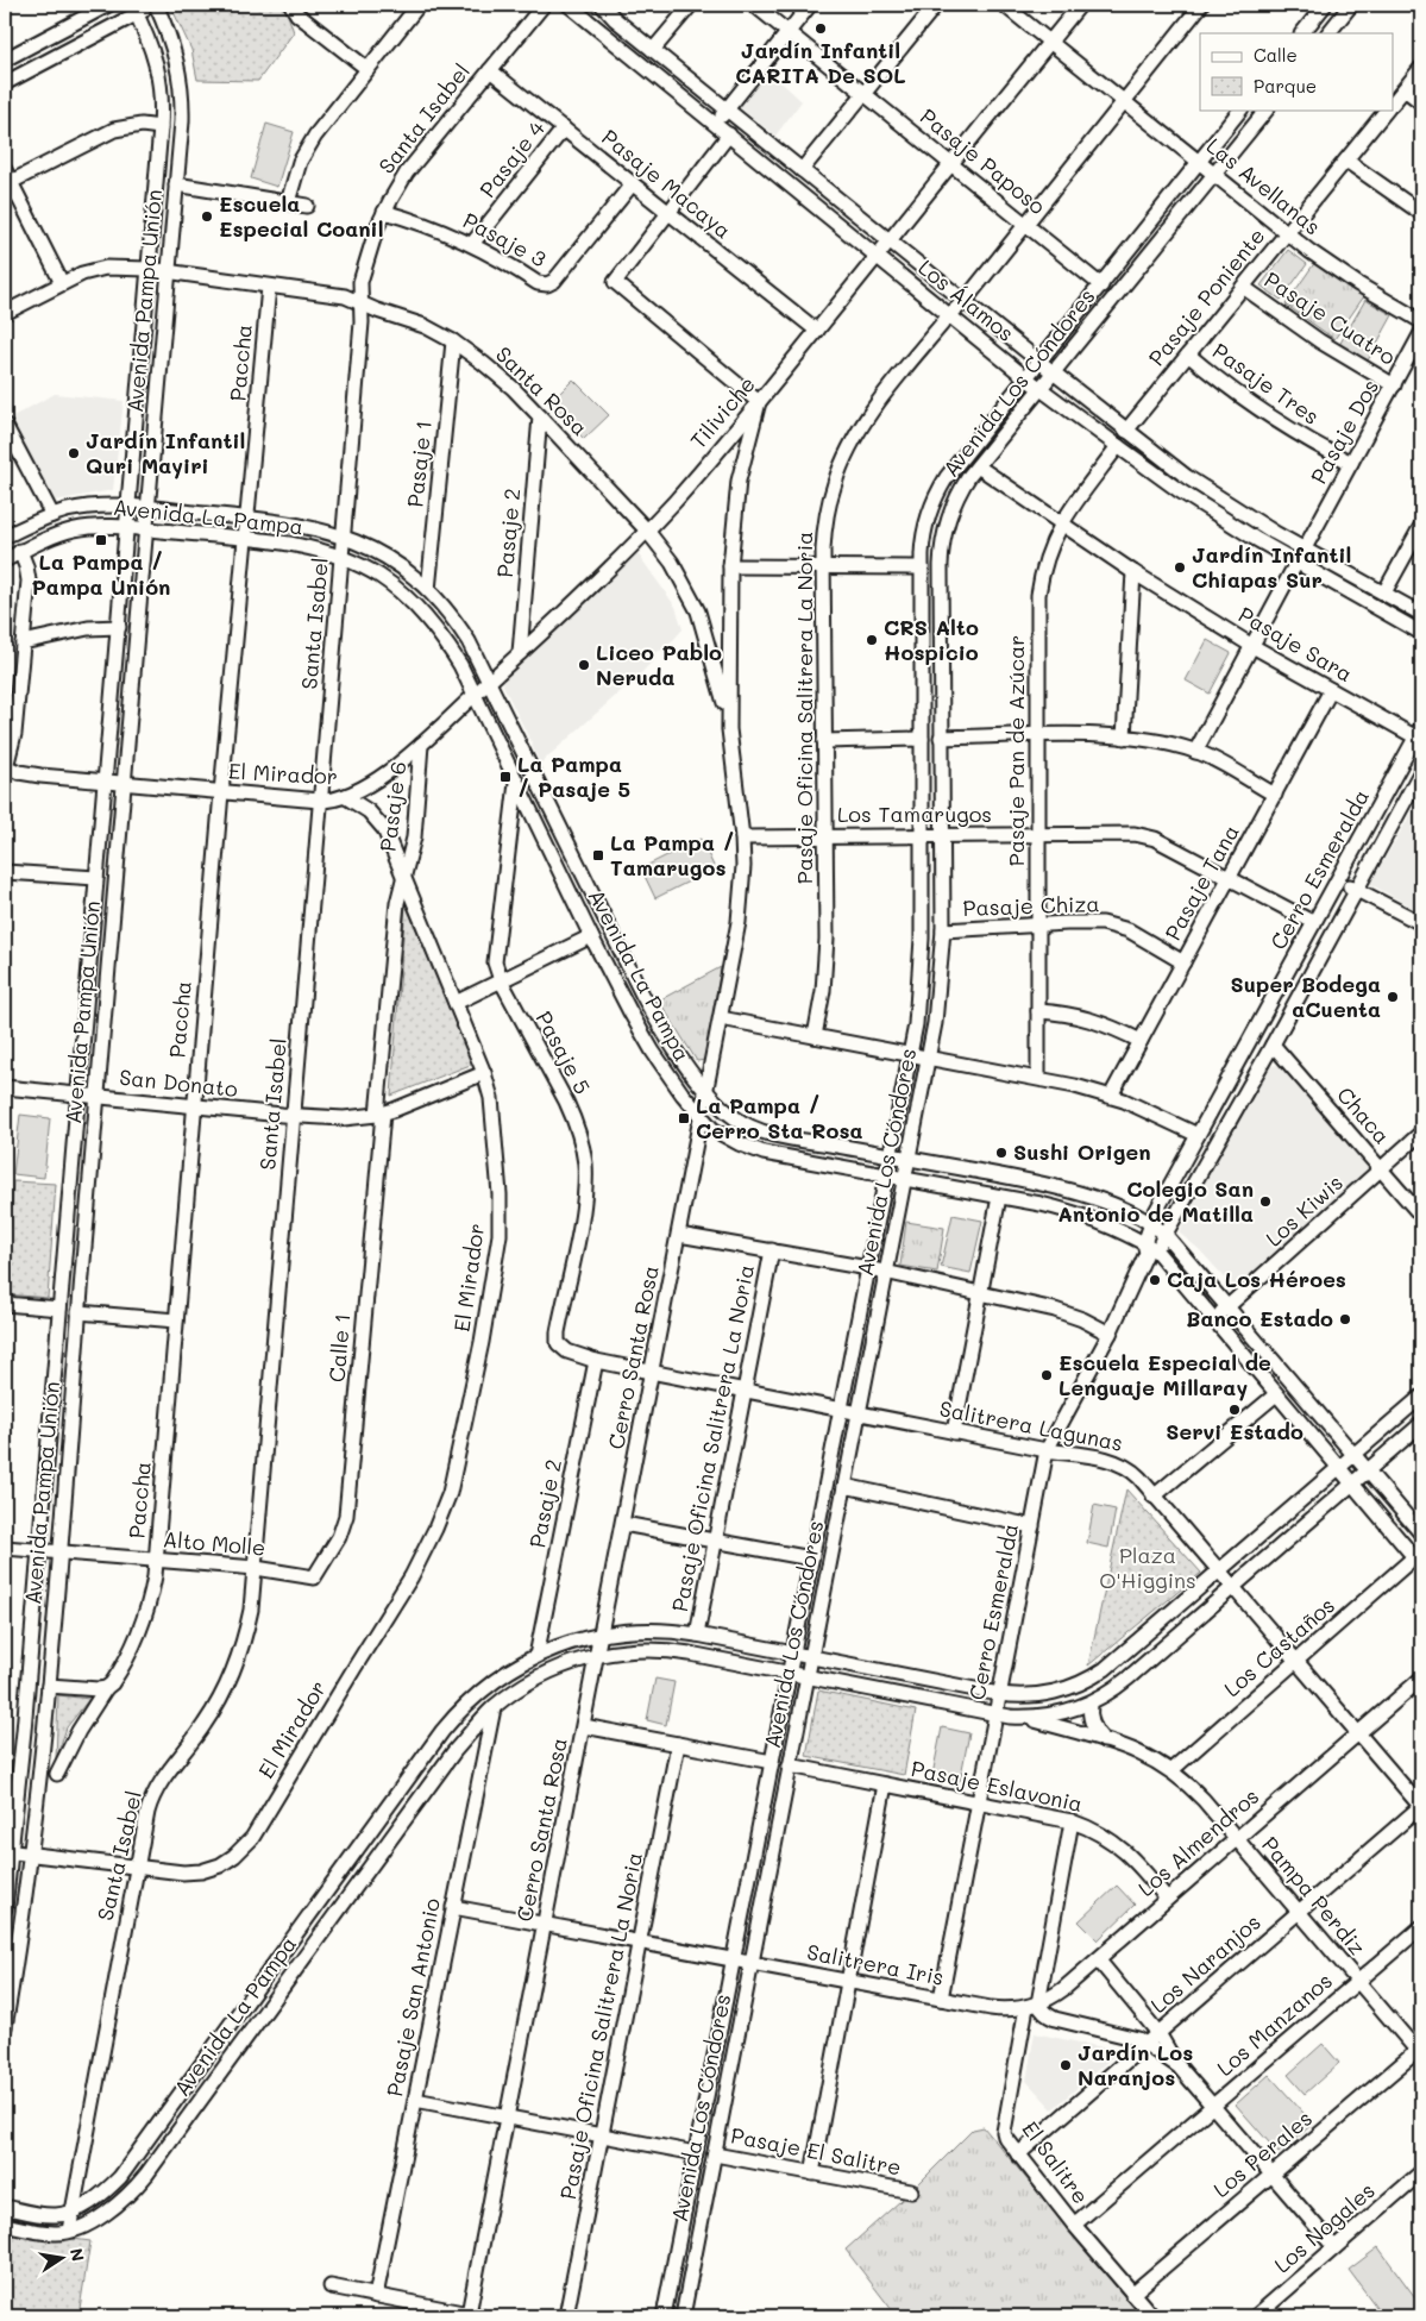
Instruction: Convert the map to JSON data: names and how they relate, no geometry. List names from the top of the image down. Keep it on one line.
{"streets":{"street":["Santa Isabel","Pasaje 4","Pasaje Paposo","Pasaje Macaya","Las Avellanas","Pasaje 3","Pasaje Poniente","Avenida Pampa Unión","Los Álamos","Pasaje Cuatro","Paccha","Avenida Los Cóndores","Pasaje Tres","Santa Rosa","Tiliviche","Pasaje Dos","Pasaje 1","Avenida La Pampa","Pasaje 2","Pasaje Sara","Pasaje Oficina Salitrera La Noria","Pasaje Pan de Azúcar","El Mirador","Pasaje 6","Los Tamarugos","Cerro Esmeralda","Pasaje Tana","Pasaje Chiza","Pasaje 5","San Donato","Chaca","Los Kiwis","Calle 1","Cerro Santa Rosa","Salitrera Lagunas","Alto Molle","Los Castaños","Pasaje Eslavonia","Los Almendros","Pampa Perdiz","Los Naranjos","Salitrera Iris","Pasaje San Antonio","Los Manzanos","Pasaje El Salitre","Los Perales","El Salitre","Los Nogales"]},"crossings":[["Santa Isabel","Pasaje Macaya"],["Santa Isabel","Pasaje 3"],["Santa Isabel","Santa Rosa"],["Santa Isabel","Avenida La Pampa"],["Santa Isabel","El Mirador"],["Santa Isabel","San Donato"],["Santa Isabel","Alto Molle"],["Pasaje 4","Pasaje Macaya"],["Pasaje 4","Pasaje 3"],["Pasaje Paposo","Avenida Los Cóndores"],["Pasaje Paposo","Tiliviche"],["Pasaje Paposo","Pasaje Oficina Salitrera La Noria"],["Pasaje Macaya","Pasaje 3"],["Pasaje Macaya","Tiliviche"],["Las Avellanas","Pasaje Poniente"],["Las Avellanas","Avenida Los Cóndores"],["Las Avellanas","Tiliviche"],["Las Avellanas","Pasaje Oficina Salitrera La Noria"],["Pasaje Poniente","Los Álamos"],["Pasaje Poniente","Pasaje Cuatro"],["Pasaje Poniente","Pasaje Tres"],["Avenida Pampa Unión","Santa Rosa"],["Avenida Pampa Unión","Avenida La Pampa"],["Avenida Pampa Unión","El Mirador"],["Avenida Pampa Unión","San Donato"],["Avenida Pampa Unión","Alto Molle"],["Los Álamos","Avenida Los Cóndores"],["Los Álamos","Tiliviche"],["Los Álamos","Pasaje Dos"],["Los Álamos","Pasaje Oficina Salitrera La Noria"],["Los Álamos","Pasaje Pan de Azúcar"],["Pasaje Cuatro","Pasaje Dos"],["Paccha","Santa Rosa"],["Paccha","Avenida La Pampa"],["Paccha","El Mirador"],["Paccha","San Donato"],["Paccha","Alto Molle"],["Avenida Los Cóndores","Avenida La Pampa"],["Avenida Los Cóndores","Pasaje Sara"],["Avenida Los Cóndores","Los Tamarugos"],["Avenida Los Cóndores","Pasaje Chiza"],["Avenida Los Cóndores","Salitrera Lagunas"],["Avenida Los Cóndores","Pasaje Eslavonia"],["Avenida Los Cóndores","Salitrera Iris"],["Avenida Los Cóndores","Pasaje El Salitre"],["Pasaje Tres","Pasaje Dos"],["Santa Rosa","Tiliviche"],["Santa Rosa","Pasaje 1"],["Santa Rosa","Pasaje 2"],["Santa Rosa","Cerro Santa Rosa"],["Tiliviche","Avenida La Pampa"],["Tiliviche","Pasaje 2"],["Tiliviche","El Mirador"],["Tiliviche","Pasaje 6"],["Tiliviche","Cerro Santa Rosa"],["Pasaje 1","Avenida La Pampa"],["Avenida La Pampa","Pasaje 2"],["Avenida La Pampa","Pasaje Oficina Salitrera La Noria"],["Avenida La Pampa","Cerro Esmeralda"],["Avenida La Pampa","Pasaje 5"],["Avenida La Pampa","Los Kiwis"],["Avenida La Pampa","Cerro Santa Rosa"],["Avenida La Pampa","Salitrera Lagunas"],["Avenida La Pampa","Los Castaños"],["Avenida La Pampa","Pampa Perdiz"],["Avenida La Pampa","Pasaje San Antonio"],["Pasaje 2","Salitrera Lagunas"],["Pasaje Sara","Pasaje Pan de Azúcar"],["Pasaje Sara","Cerro Esmeralda"],["Pasaje Sara","Pasaje Tana"],["Pasaje Oficina Salitrera La Noria","Los Tamarugos"],["Pasaje Oficina Salitrera La Noria","Salitrera Lagunas"],["Pasaje Pan de Azúcar","Los Tamarugos"],["Pasaje Pan de Azúcar","Pasaje Chiza"],["El Mirador","Pasaje 6"],["El Mirador","San Donato"],["Pasaje 6","San Donato"],["Pasaje 6","Calle 1"],["Los Tamarugos","Cerro Esmeralda"],["Los Tamarugos","Pasaje Tana"],["Los Tamarugos","Cerro Santa Rosa"],["Cerro Esmeralda","Chaca"],["Cerro Esmeralda","Salitrera Lagunas"],["Cerro Esmeralda","Pasaje Eslavonia"],["Cerro Esmeralda","Salitrera Iris"],["Pasaje Tana","Pasaje Chiza"],["Pasaje 5","Salitrera Lagunas"],["San Donato","Calle 1"],["Chaca","Los Kiwis"],["Calle 1","Alto Molle"],["Cerro Santa Rosa","Salitrera Lagunas"],["Salitrera Lagunas","Los Castaños"],["Salitrera Lagunas","Los Almendros"],["Salitrera Lagunas","Los Naranjos"],["Los Castaños","Pampa Perdiz"],["Pasaje Eslavonia","Los Almendros"],["Pasaje Eslavonia","El Salitre"],["Los Almendros","Pampa Perdiz"],["Los Almendros","Salitrera Iris"],["Los Almendros","El Salitre"],["Pampa Perdiz","Los Naranjos"],["Pampa Perdiz","Los Manzanos"],["Pampa Perdiz","Los Perales"],["Los Naranjos","El Salitre"],["Los Manzanos","El Salitre"],["Los Perales","El Salitre"]],"parks":["Plaza O'Higgins"],"places":{"other":["Jardín Infantil CARITA De SOL","Escuela Especial Coanil","Jardín Infantil Quri Mayiri","Jardín Infantil Chiapas Sur","CRS Alto Hospicio","Liceo Pablo Neruda","Super Bodega aCuenta","Sushi Origen","Colegio San Antonio de Matilla","Caja Los Héroes","Banco Estado","Escuela Especial de Lenguaje Millaray","Servi Estado","Jardín Los Naranjos"],"transit":["La Pampa / Pampa Unión","La Pampa / Pasaje 5","La Pampa / Tamarugos","La Pampa / Cerro Sta Rosa"]},"legend":["Calle","Parque"],"north":"right"}
